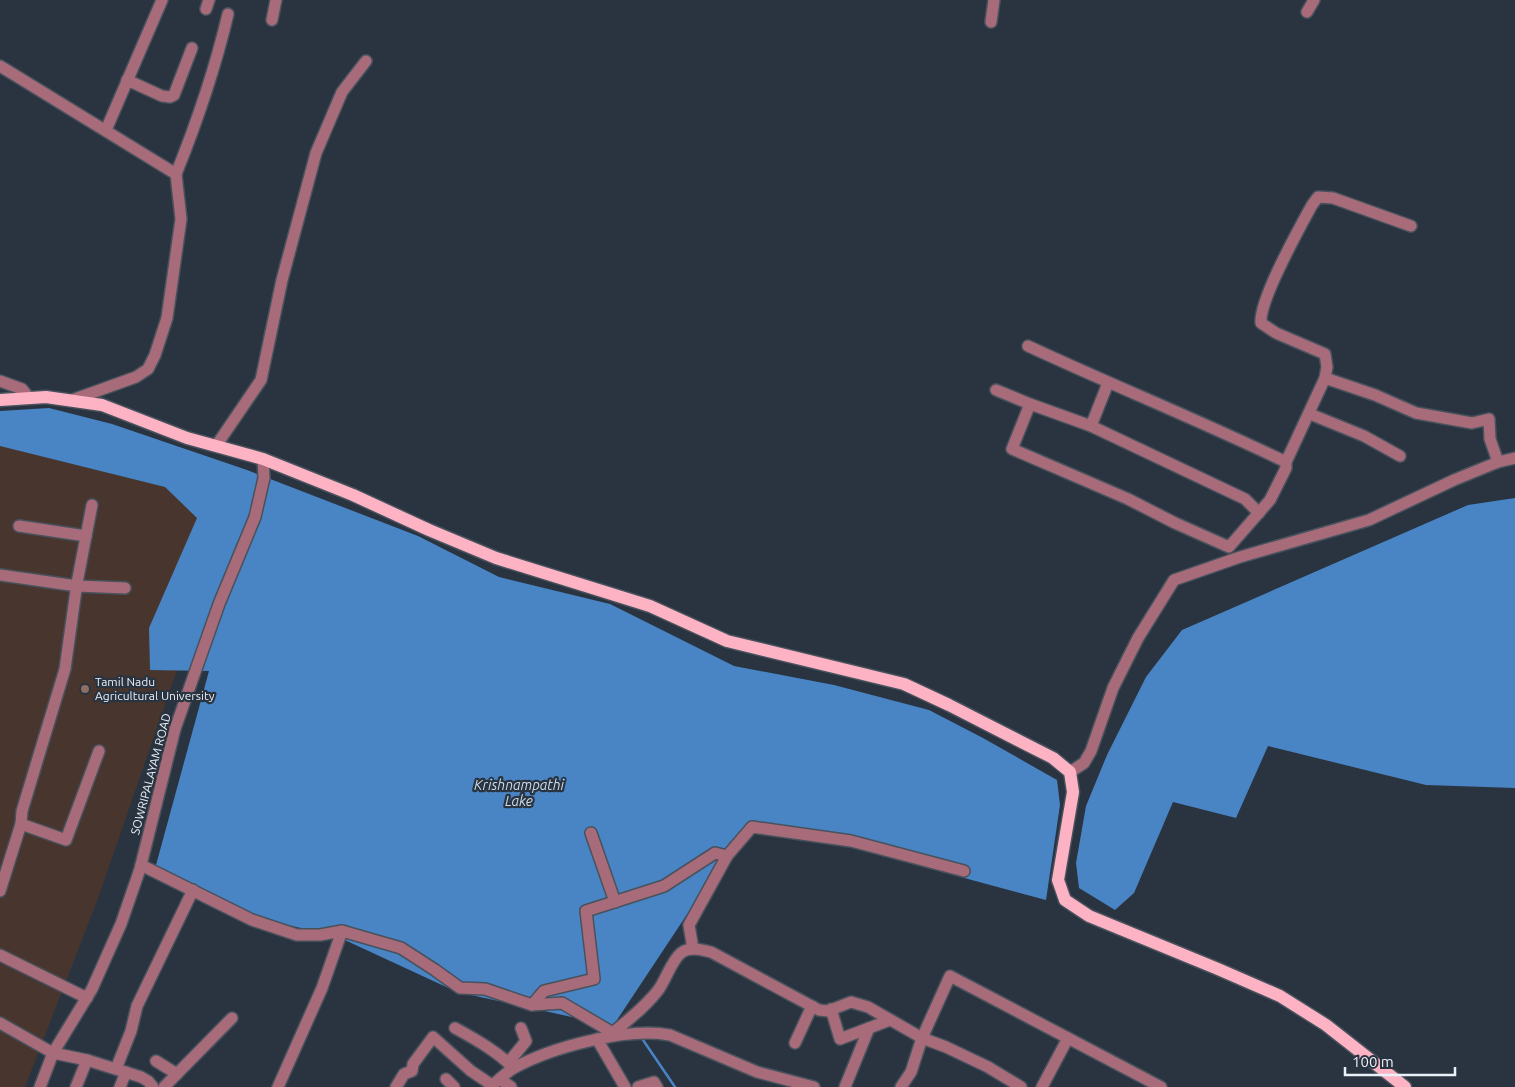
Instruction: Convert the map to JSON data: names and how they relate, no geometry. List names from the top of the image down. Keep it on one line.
{"streets":{"street":["SOWRIPALAYAM ROAD"]},"water":["Krishnampathi Lake"],"places":["Tamil Nadu Agricultural University"],"scale_bar":"100 m"}
